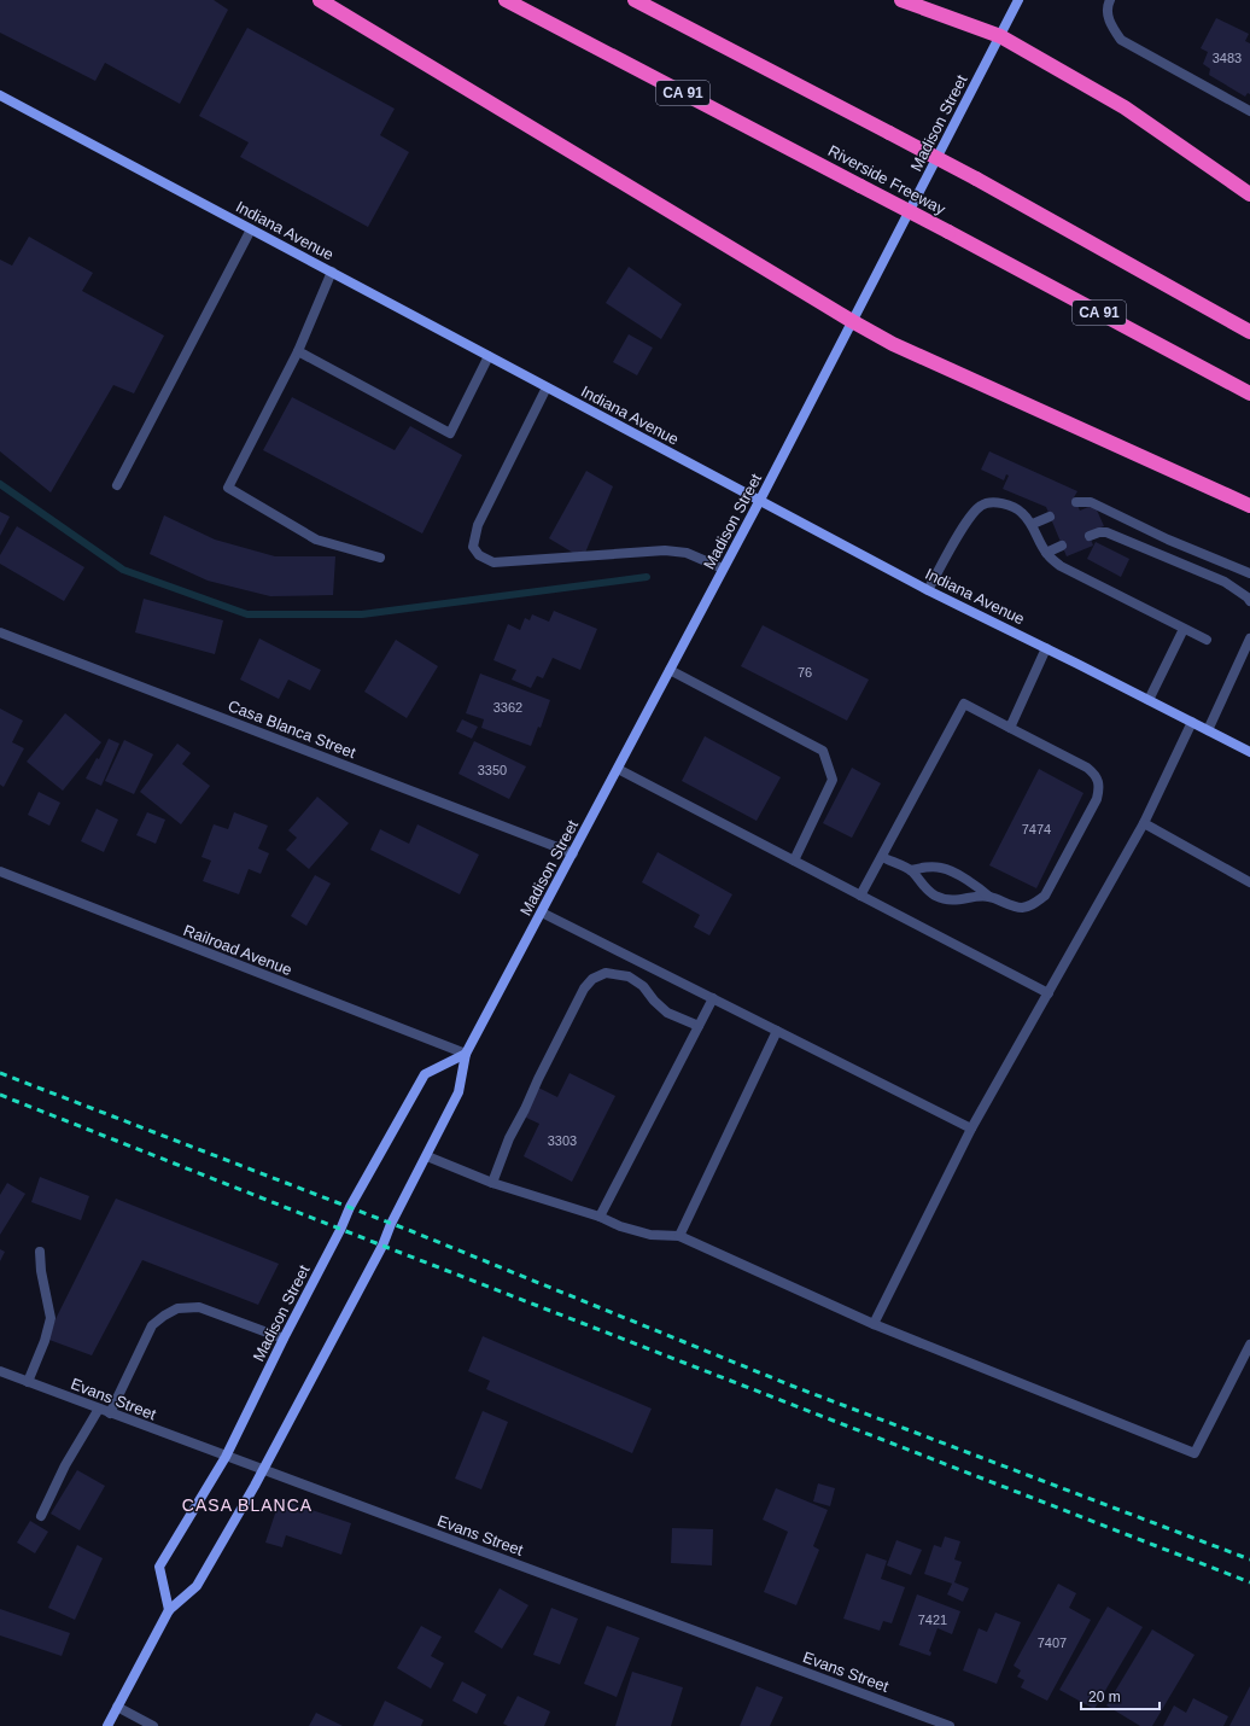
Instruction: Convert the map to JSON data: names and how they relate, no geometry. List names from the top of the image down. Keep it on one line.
{"streets":{"highway":["CA 91","Riverside Freeway"],"street":["Madison Street","Indiana Avenue","Casa Blanca Street","Railroad Avenue","Evans Street"]},"crossings":[["Madison Street","Indiana Avenue"],["Madison Street","Casa Blanca Street"],["Madison Street","Railroad Avenue"],["Madison Street","Evans Street"]],"districts":["CASA BLANCA"],"house_numbers":["3483","76","3362","3350","7474","3303","7421","7407"],"scale_bar":"20 m"}
